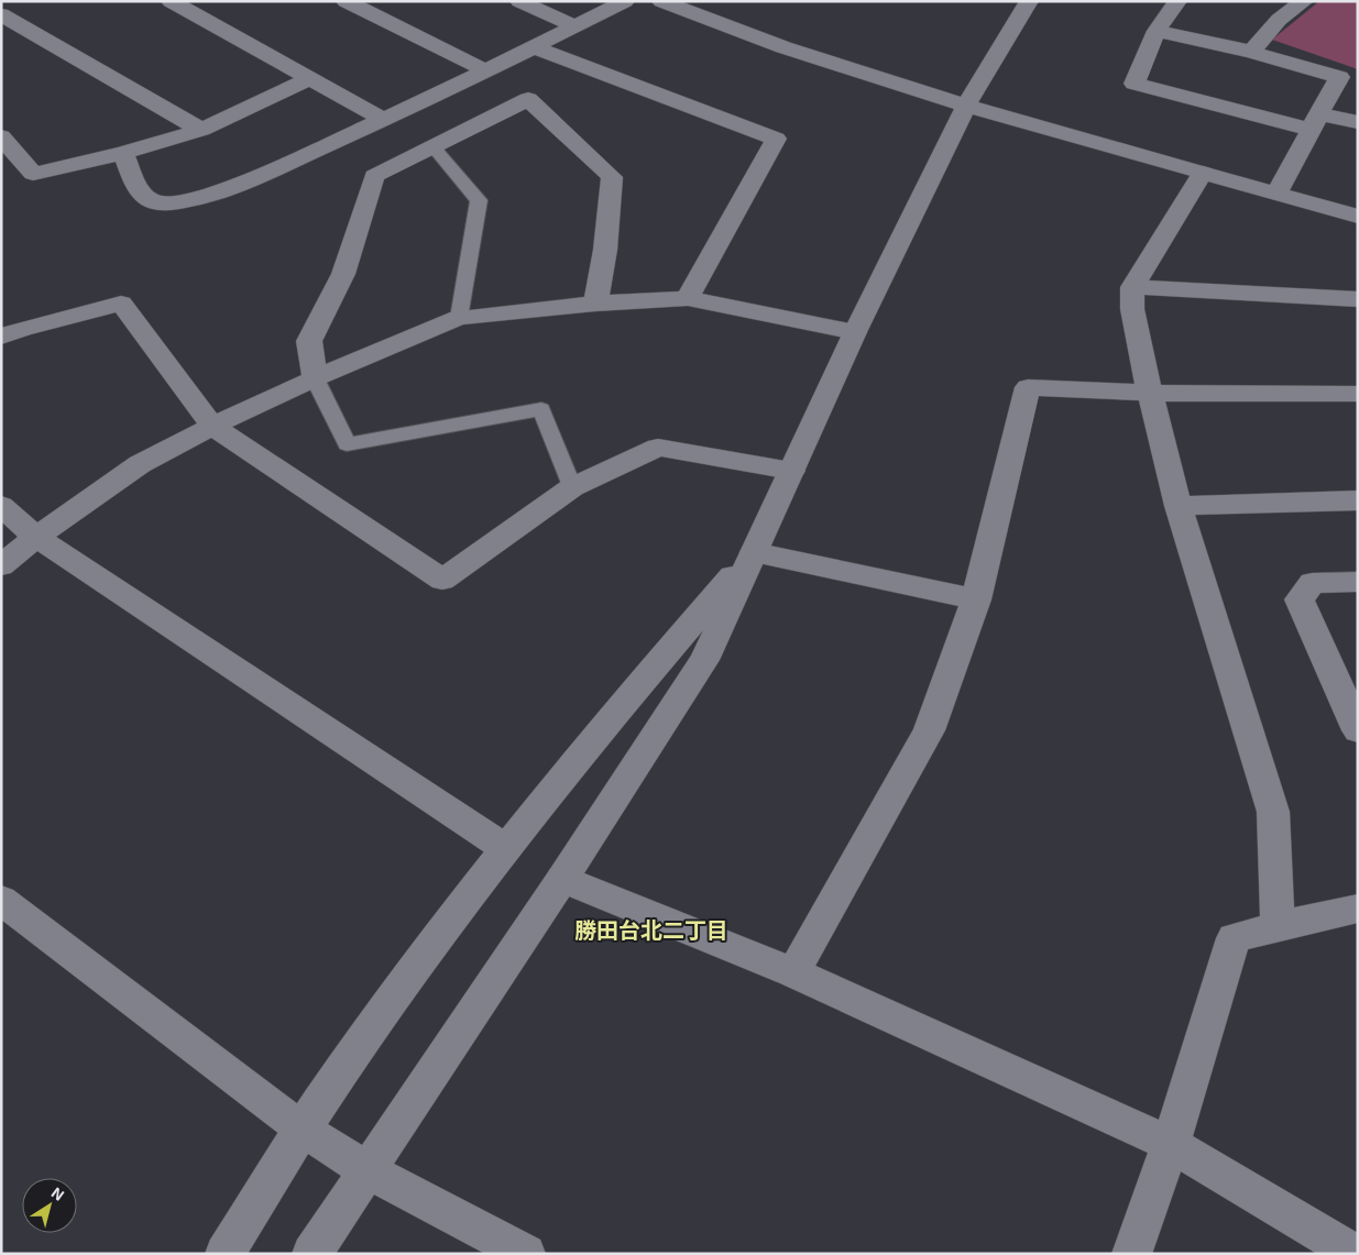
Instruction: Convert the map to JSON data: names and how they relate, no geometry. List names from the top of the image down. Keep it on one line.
{"districts":["勝田台北二丁目"],"north":"top right"}
